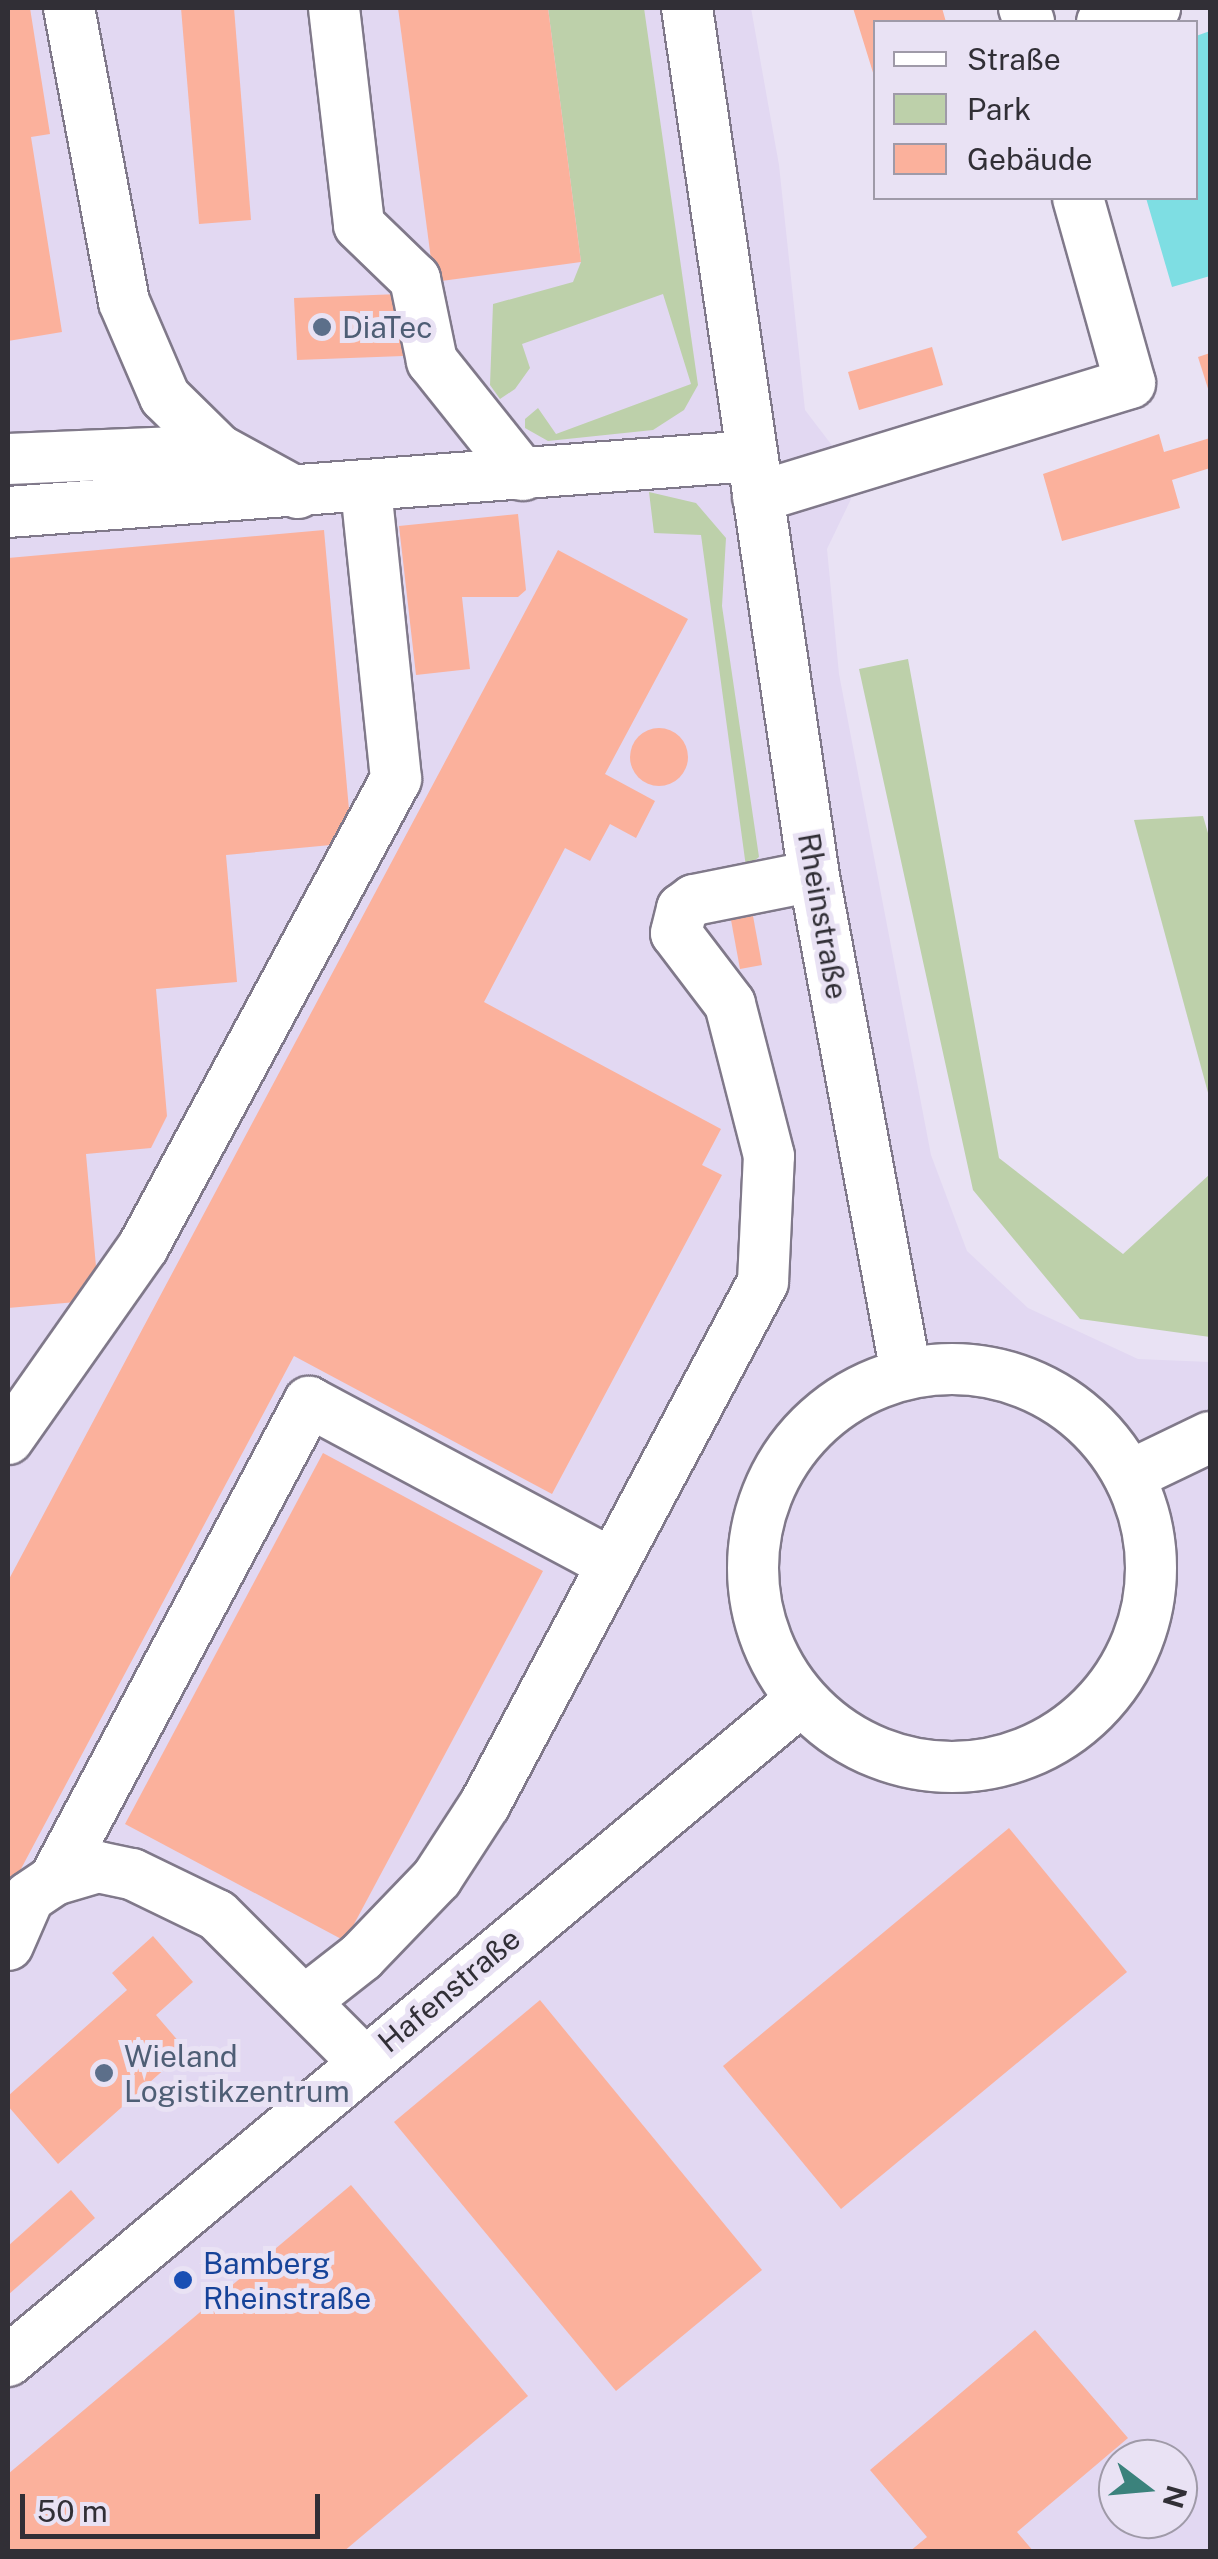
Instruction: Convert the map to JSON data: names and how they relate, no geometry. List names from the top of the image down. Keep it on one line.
{"streets":{"street":["Rheinstraße","Hafenstraße"]},"places":["DiaTec","Wieland Logistikzentrum","Bamberg Rheinstraße"],"legend":["Straße","Park","Gebäude"],"scale_bar":"50 m","north":"right"}
